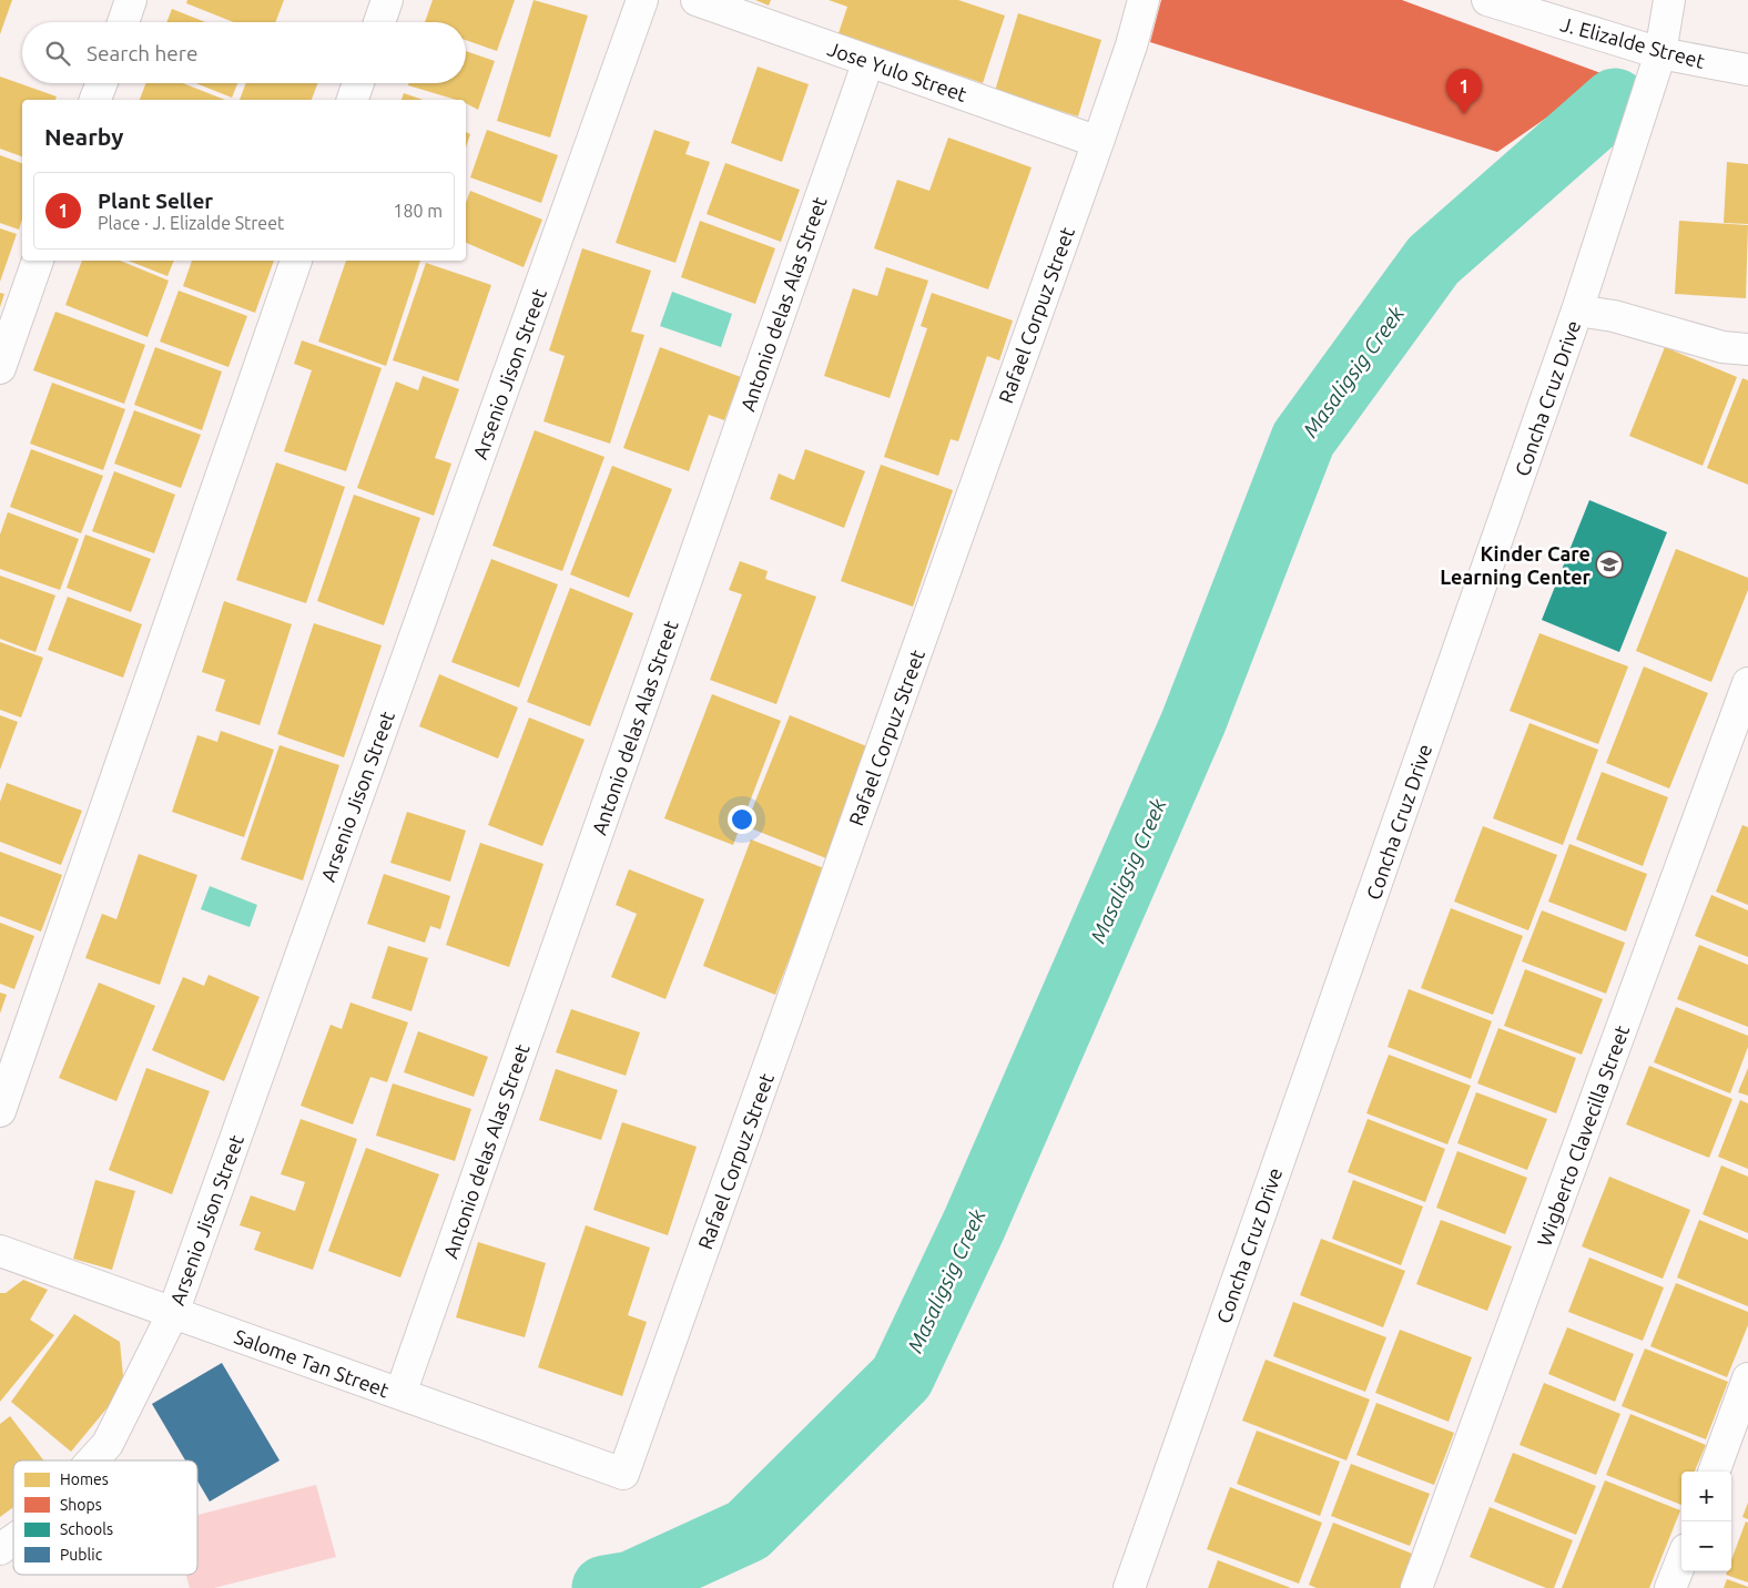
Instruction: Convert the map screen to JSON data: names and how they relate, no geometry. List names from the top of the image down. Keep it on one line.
{"streets":{"street":["J. Elizalde Street","Jose Yulo Street","Antonio delas Alas Street","Rafael Corpuz Street","Arsenio Jison Street","Concha Cruz Drive","Wigberto Clavecilla Street","Salome Tan Street"]},"crossings":[["J. Elizalde Street","Concha Cruz Drive"],["Jose Yulo Street","Antonio delas Alas Street"],["Jose Yulo Street","Rafael Corpuz Street"],["Antonio delas Alas Street","Salome Tan Street"],["Rafael Corpuz Street","Salome Tan Street"],["Arsenio Jison Street","Salome Tan Street"]],"water":["Masaligsig Creek"],"places":{"school or university":["Kinder Care Learning Center"]},"legend":["Homes","Shops","Schools","Public"],"page":{"search":"Search here","pins":"1","heading":"Nearby","list":[{"mark":"1","name":"Plant Seller","note":"Place · J. Elizalde Street","value":"180 m"}],"map_buttons":["+","−"]}}
